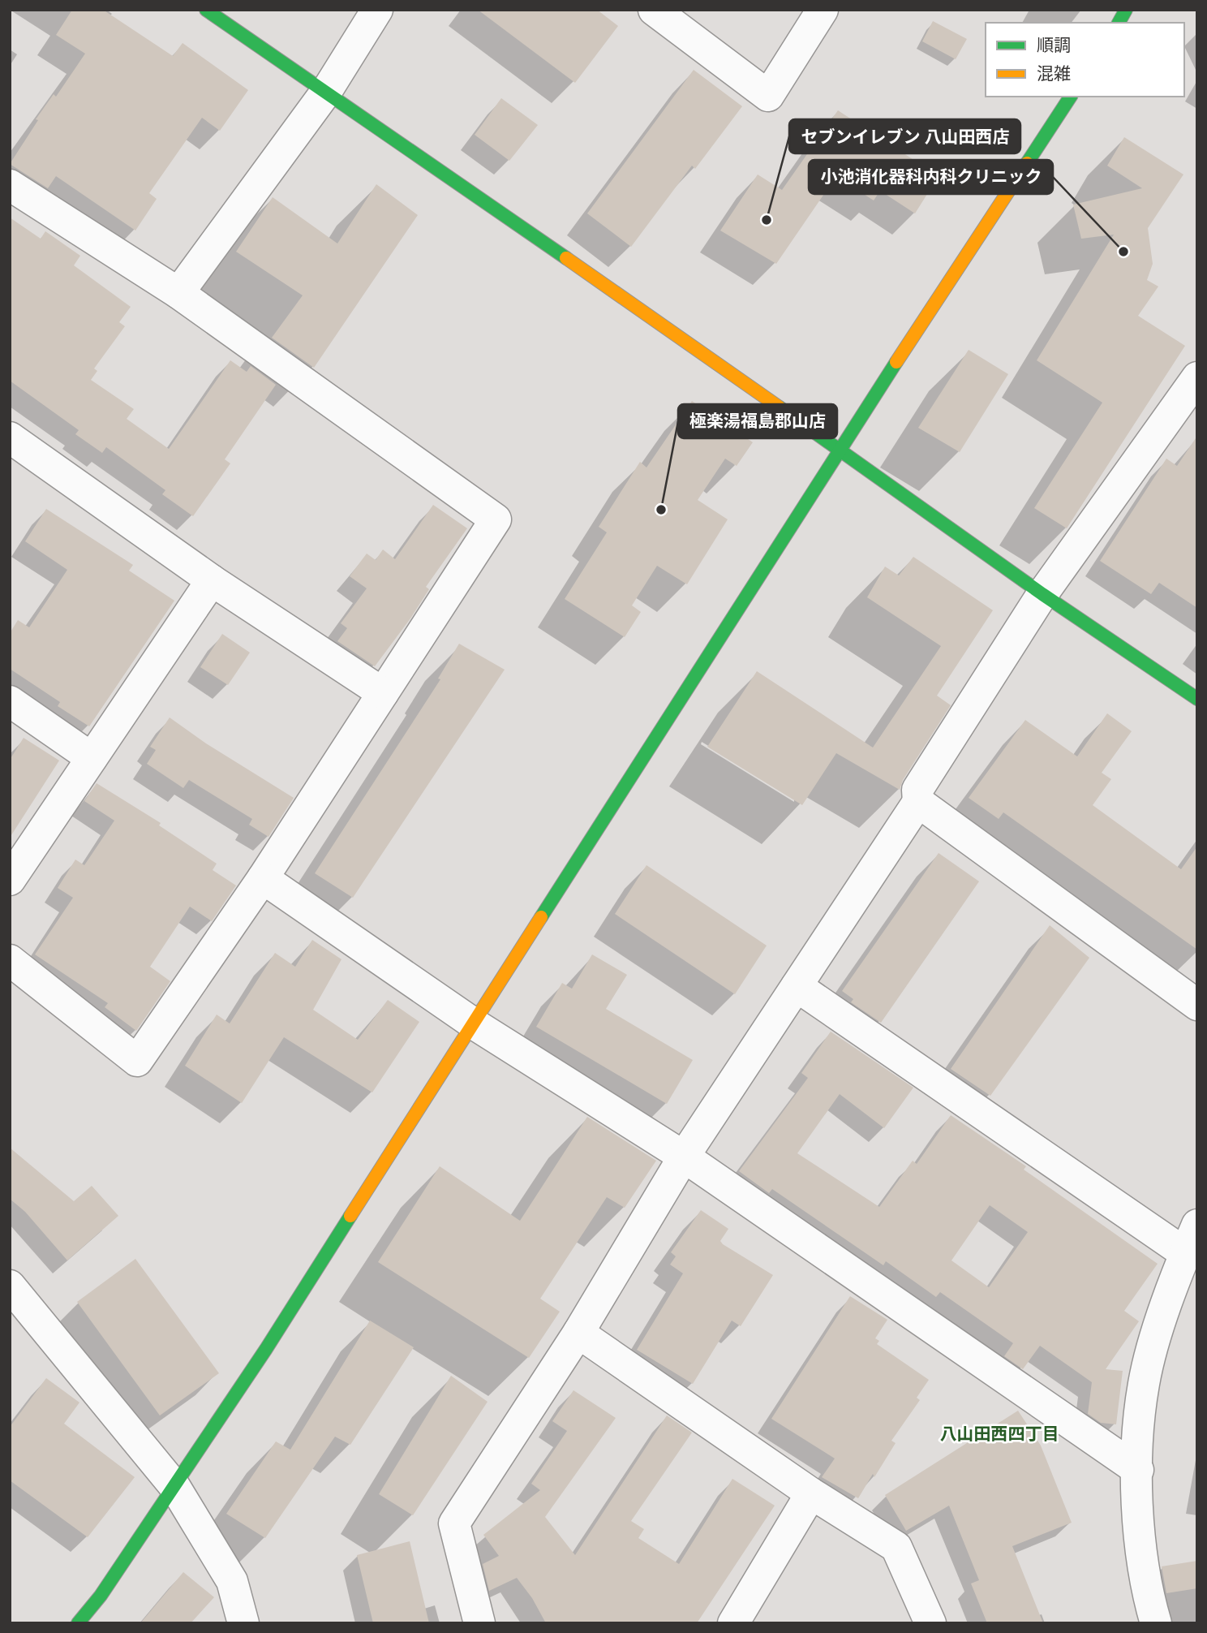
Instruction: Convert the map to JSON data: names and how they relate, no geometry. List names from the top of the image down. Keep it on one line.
{"districts":["八山田西四丁目"],"places":["セブンイレブン 八山田西店","小池消化器科内科クリニック","極楽湯福島郡山店"],"legend":["順調","混雑"]}
